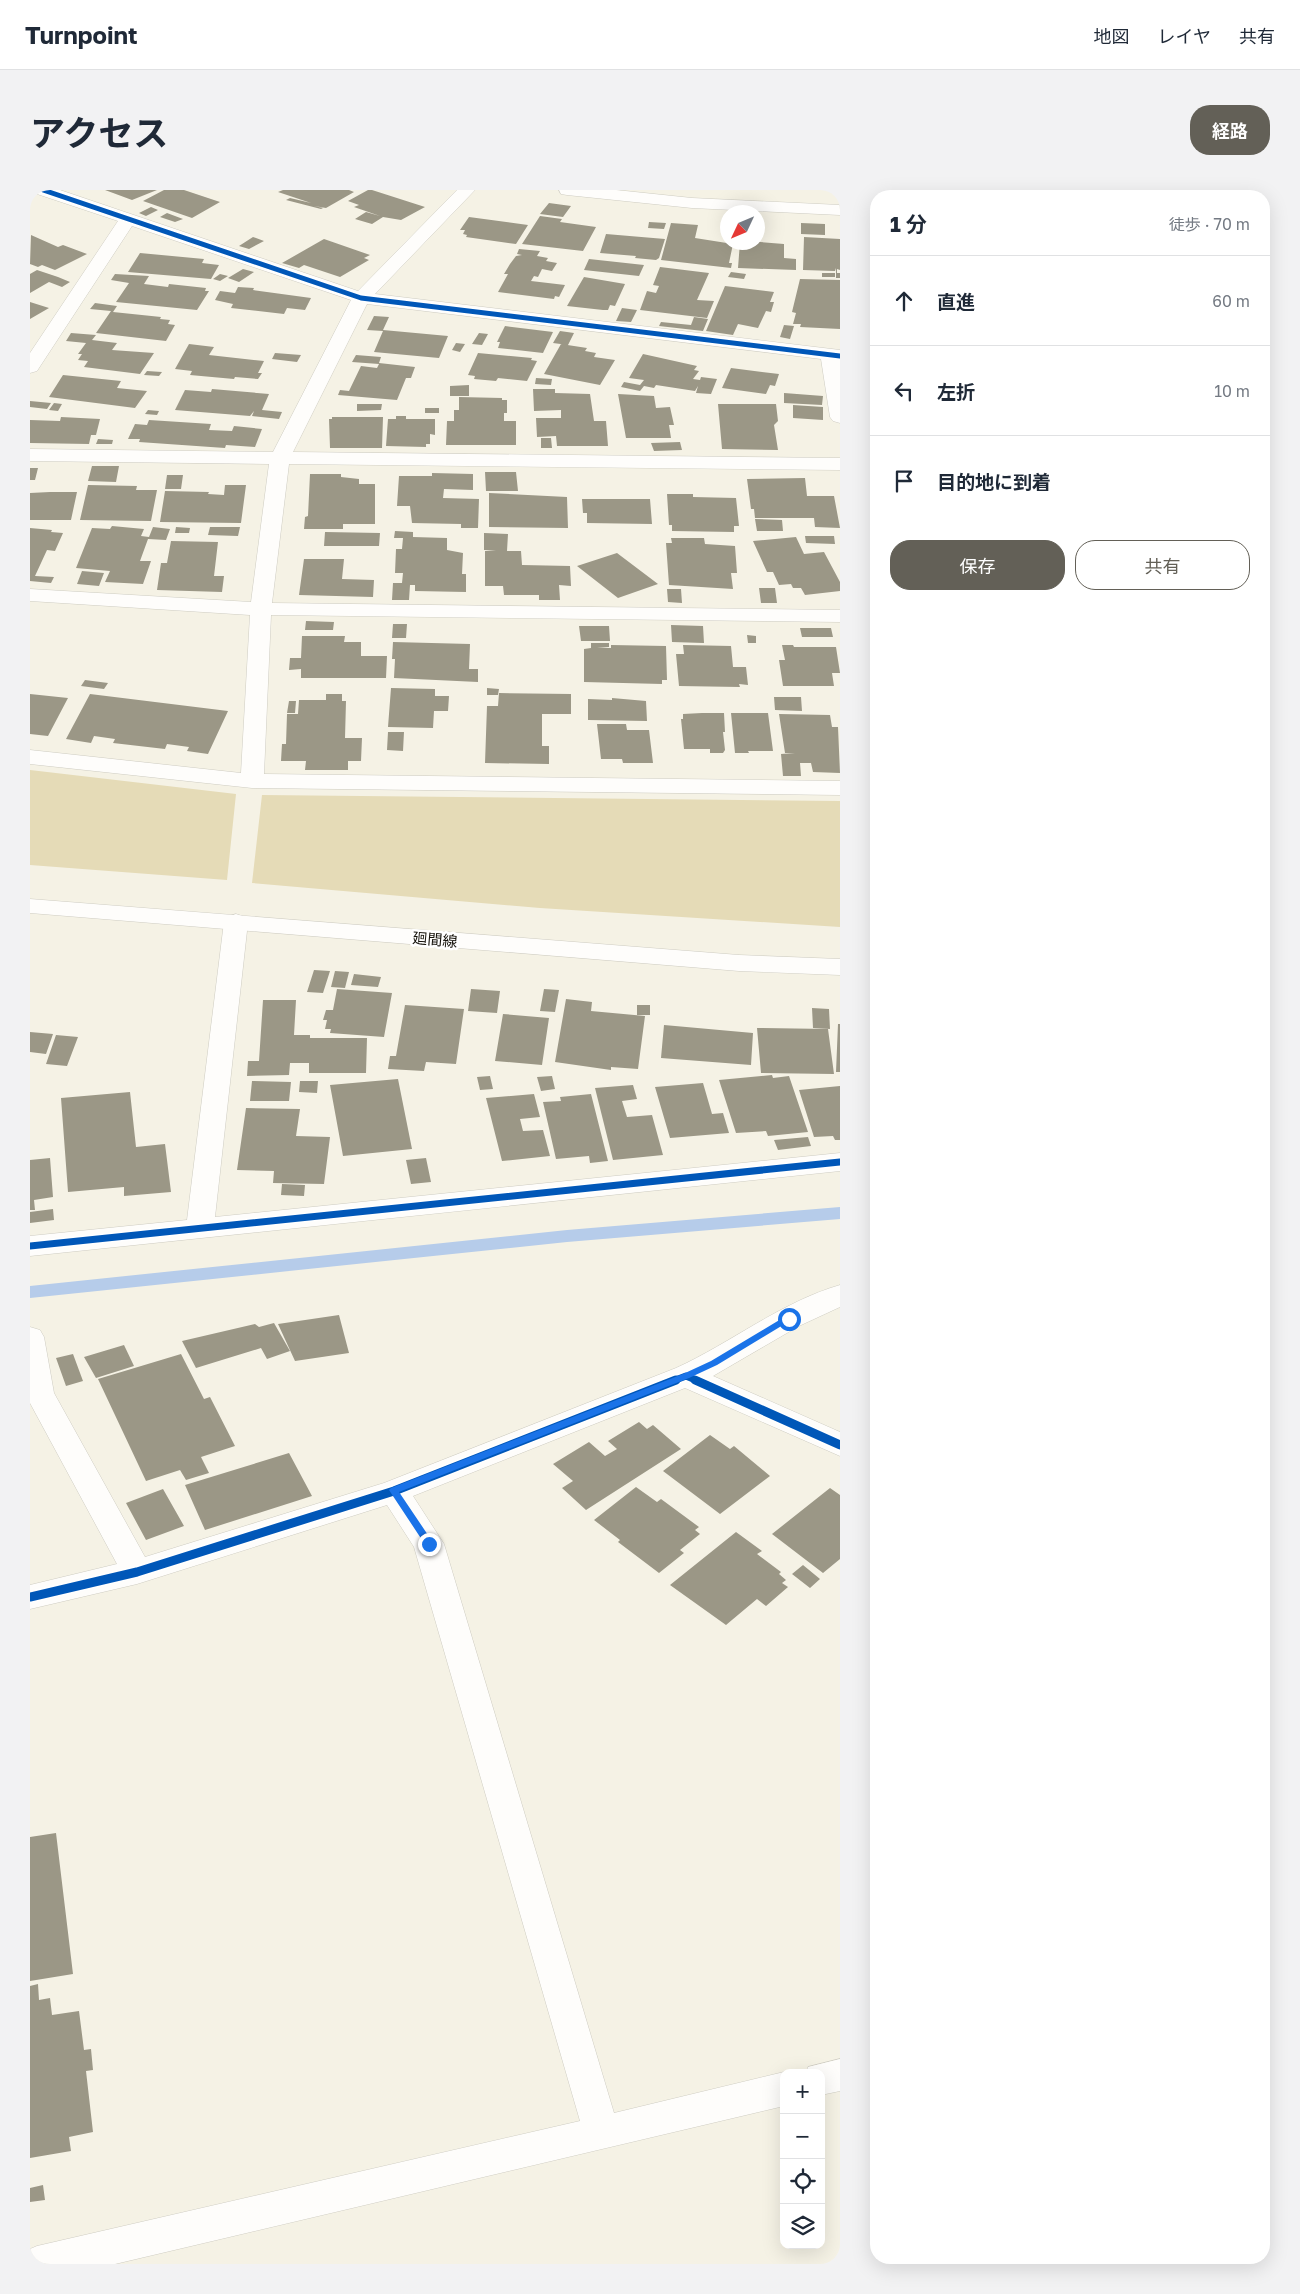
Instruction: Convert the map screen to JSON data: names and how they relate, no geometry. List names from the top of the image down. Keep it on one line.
{"streets":{"street":["廻間線"]},"north":"bottom left","page":{"header":"Turnpoint","nav":["地図","レイヤ","共有"],"title":"アクセス","buttons":["経路",["保存","共有"]],"heading":["1 分","徒歩 · 70 m"],"list":[["直進","60 m"],["左折","10 m"],"目的地に到着"],"map_buttons":["+","−"]}}
